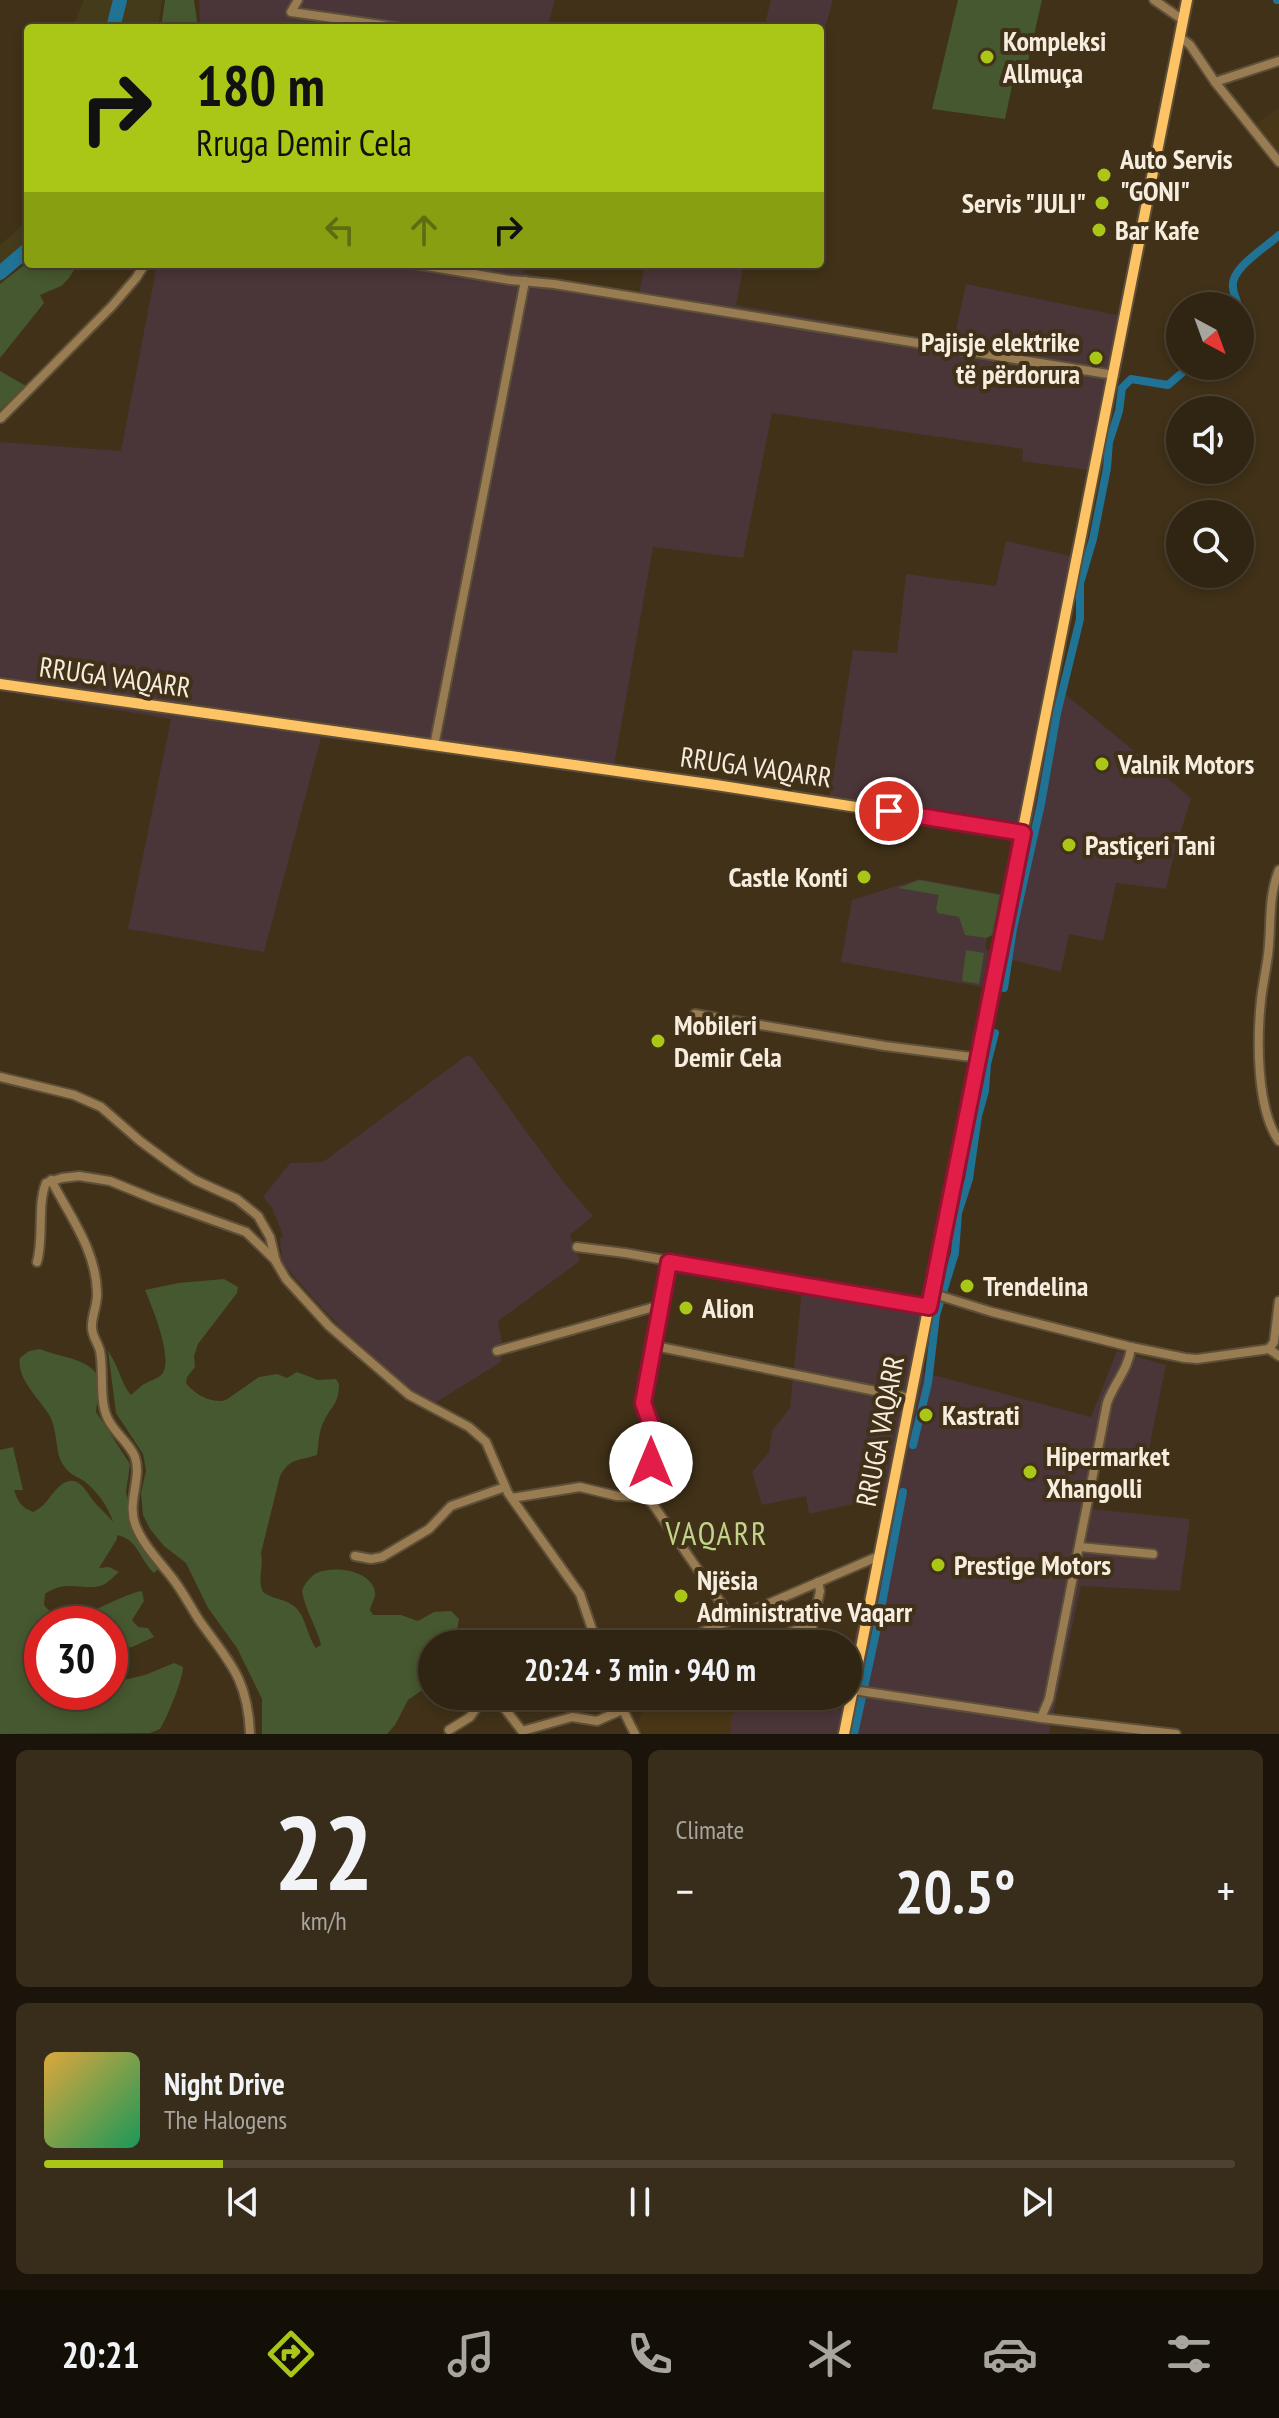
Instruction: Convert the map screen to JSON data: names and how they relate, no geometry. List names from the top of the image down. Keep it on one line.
{"streets":{"main road":["RRUGA VAQARR"]},"districts":["VAQARR"],"places":["Kompleksi Allmuça","Auto Servis \"GONI\"","Servis \"JULI\"","Bar Kafe","Pajisje elektrike të përdorura","Valnik Motors","Pastiçeri Tani","Castle Konti","Mobileri Demir Cela","Trendelina","Alion","Kastrati","Hipermarket Xhangolli","Prestige Motors","Njësia Administrative Vaqarr"],"north":"bottom right","page":{"turn":["180 m","Rruga Demir Cela"],"limit":"30","trip":"20:24 · 3 min · 940 m","tile":[["22","km/h"],"Climate"],"heat":["−","20.5°","+"],"song":["Night Drive","The Halogens"],"tabs":"20:21"}}
